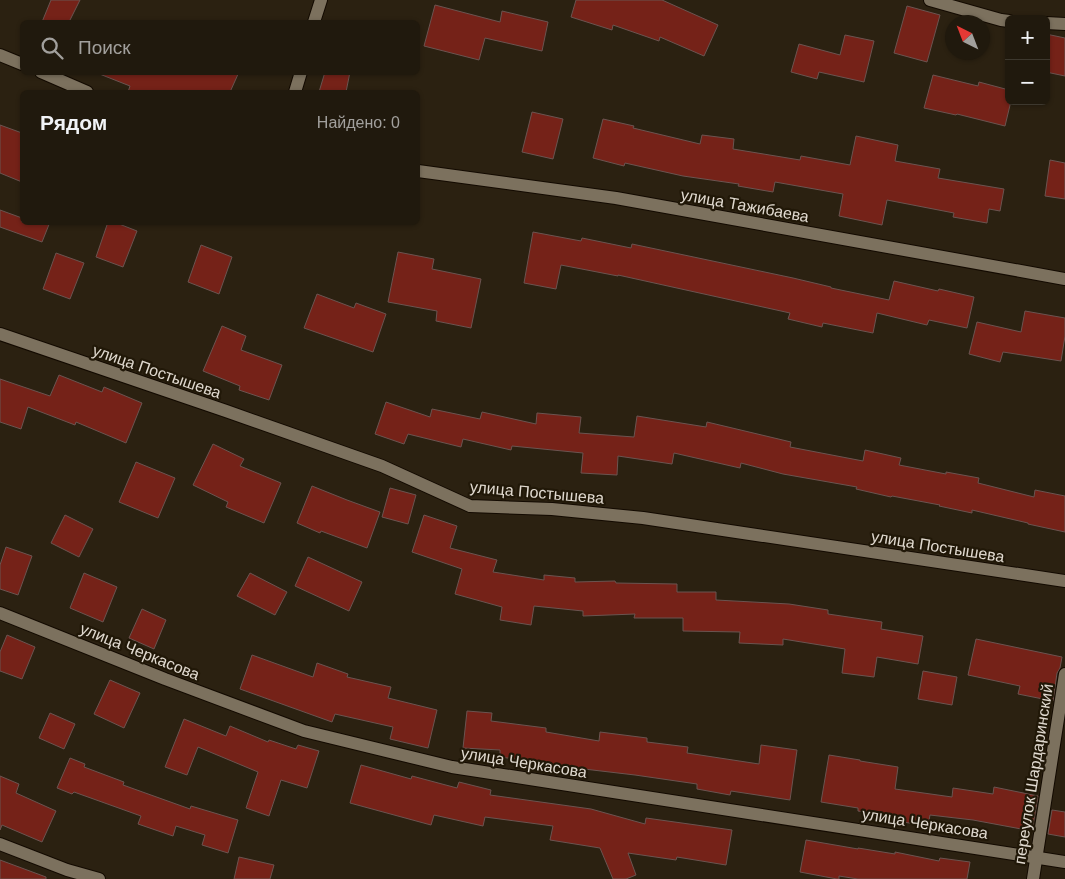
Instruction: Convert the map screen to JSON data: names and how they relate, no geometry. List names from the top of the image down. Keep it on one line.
{"streets":{"street":["улица Тажибаева","улица Постышева","улица Черкасова","переулок Шардаринский"]},"crossings":[["улица Черкасова","переулок Шардаринский"]],"north":"top left","page":{"map_buttons":["+","−"],"search":"Поиск","heading":["Рядом","Найдено: 0"]}}
